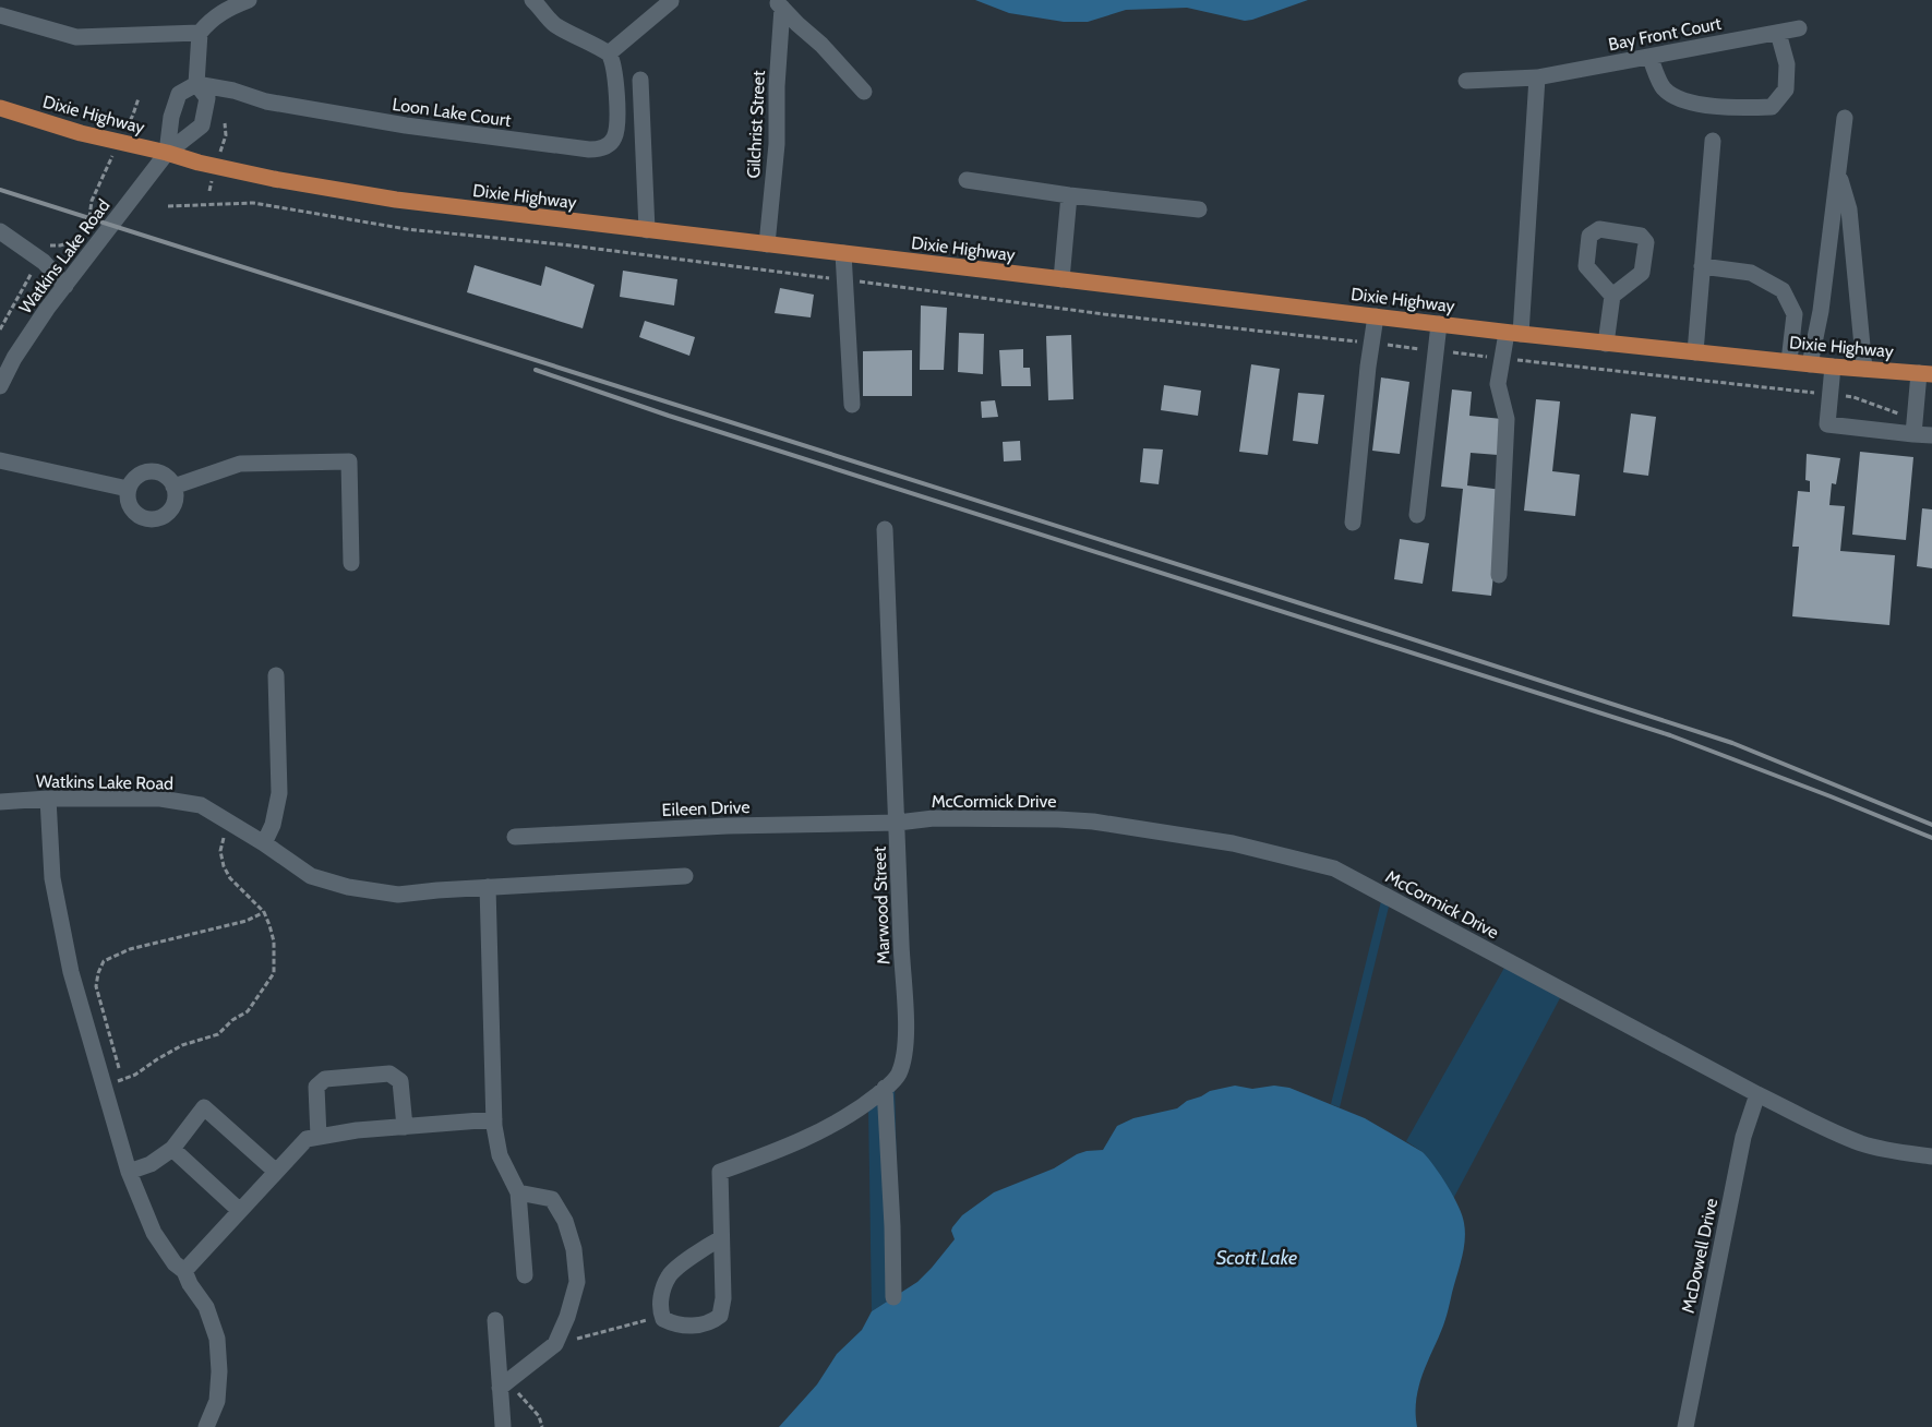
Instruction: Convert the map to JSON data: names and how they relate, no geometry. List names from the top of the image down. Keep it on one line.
{"streets":{"main road":["Dixie Highway"],"street":["Bay Front Court","Loon Lake Court","Gilchrist Street","Watkins Lake Road","McCormick Drive","Eileen Drive","Marwood Street","McDowell Drive"]},"crossings":[["Loon Lake Court","Watkins Lake Road"],["Dixie Highway","Gilchrist Street"],["Dixie Highway","Watkins Lake Road"],["McCormick Drive","Eileen Drive"],["McCormick Drive","Marwood Street"],["McCormick Drive","McDowell Drive"],["Eileen Drive","Marwood Street"]],"water":["Scott Lake"]}
